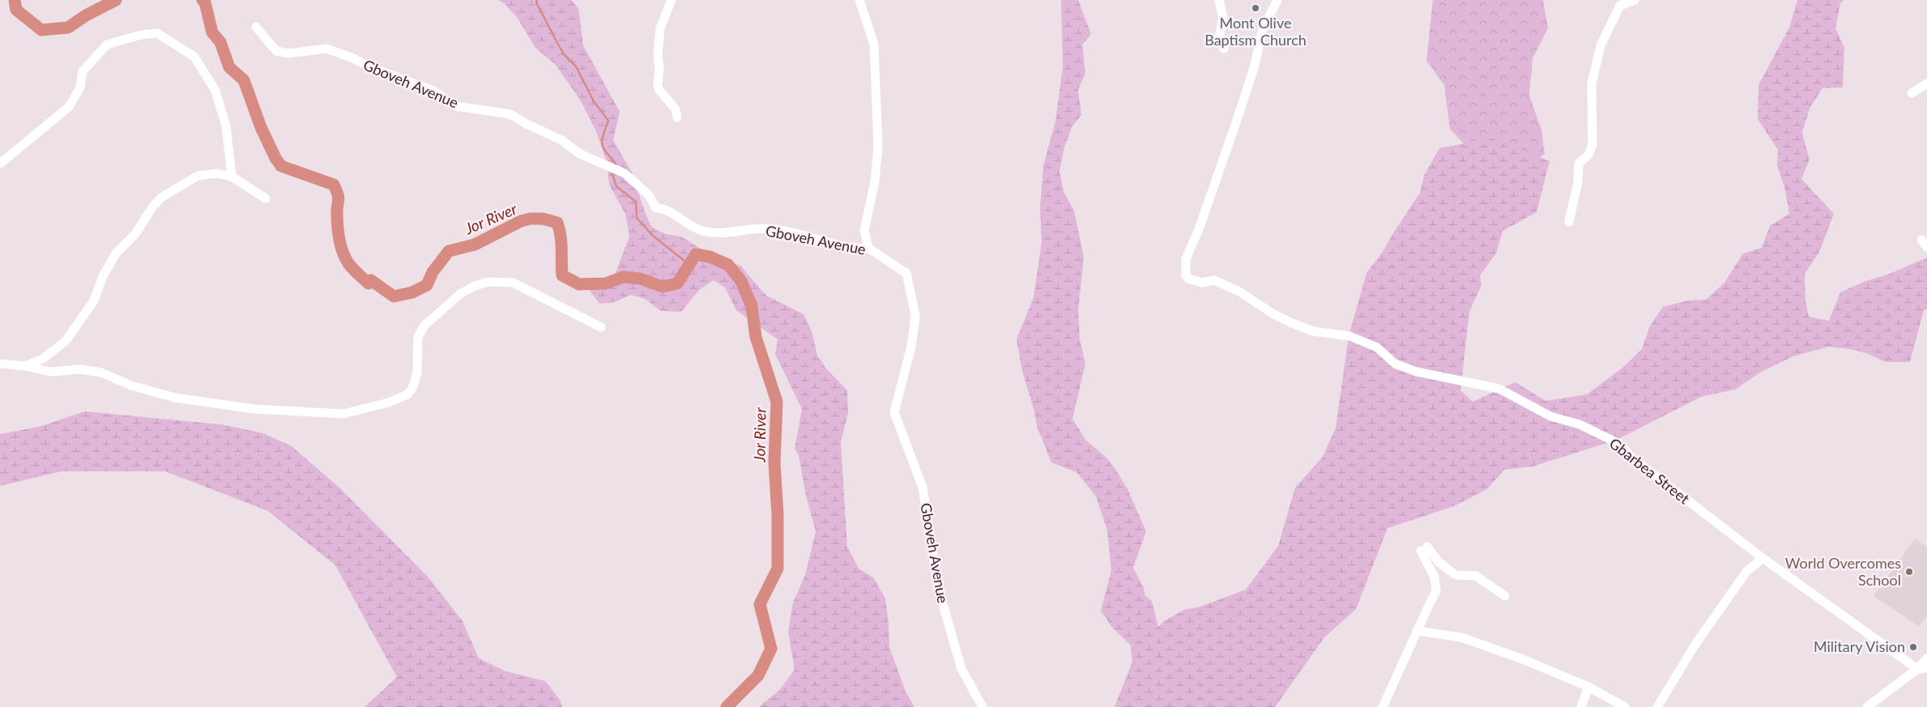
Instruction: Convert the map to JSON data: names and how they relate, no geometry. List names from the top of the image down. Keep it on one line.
{"streets":{"street":["Gboveh Avenue","Gbarbea Street"]},"water":["Jor River"],"places":["Mont Olive Baptism Church","World Overcomes School","Military Vision"]}
